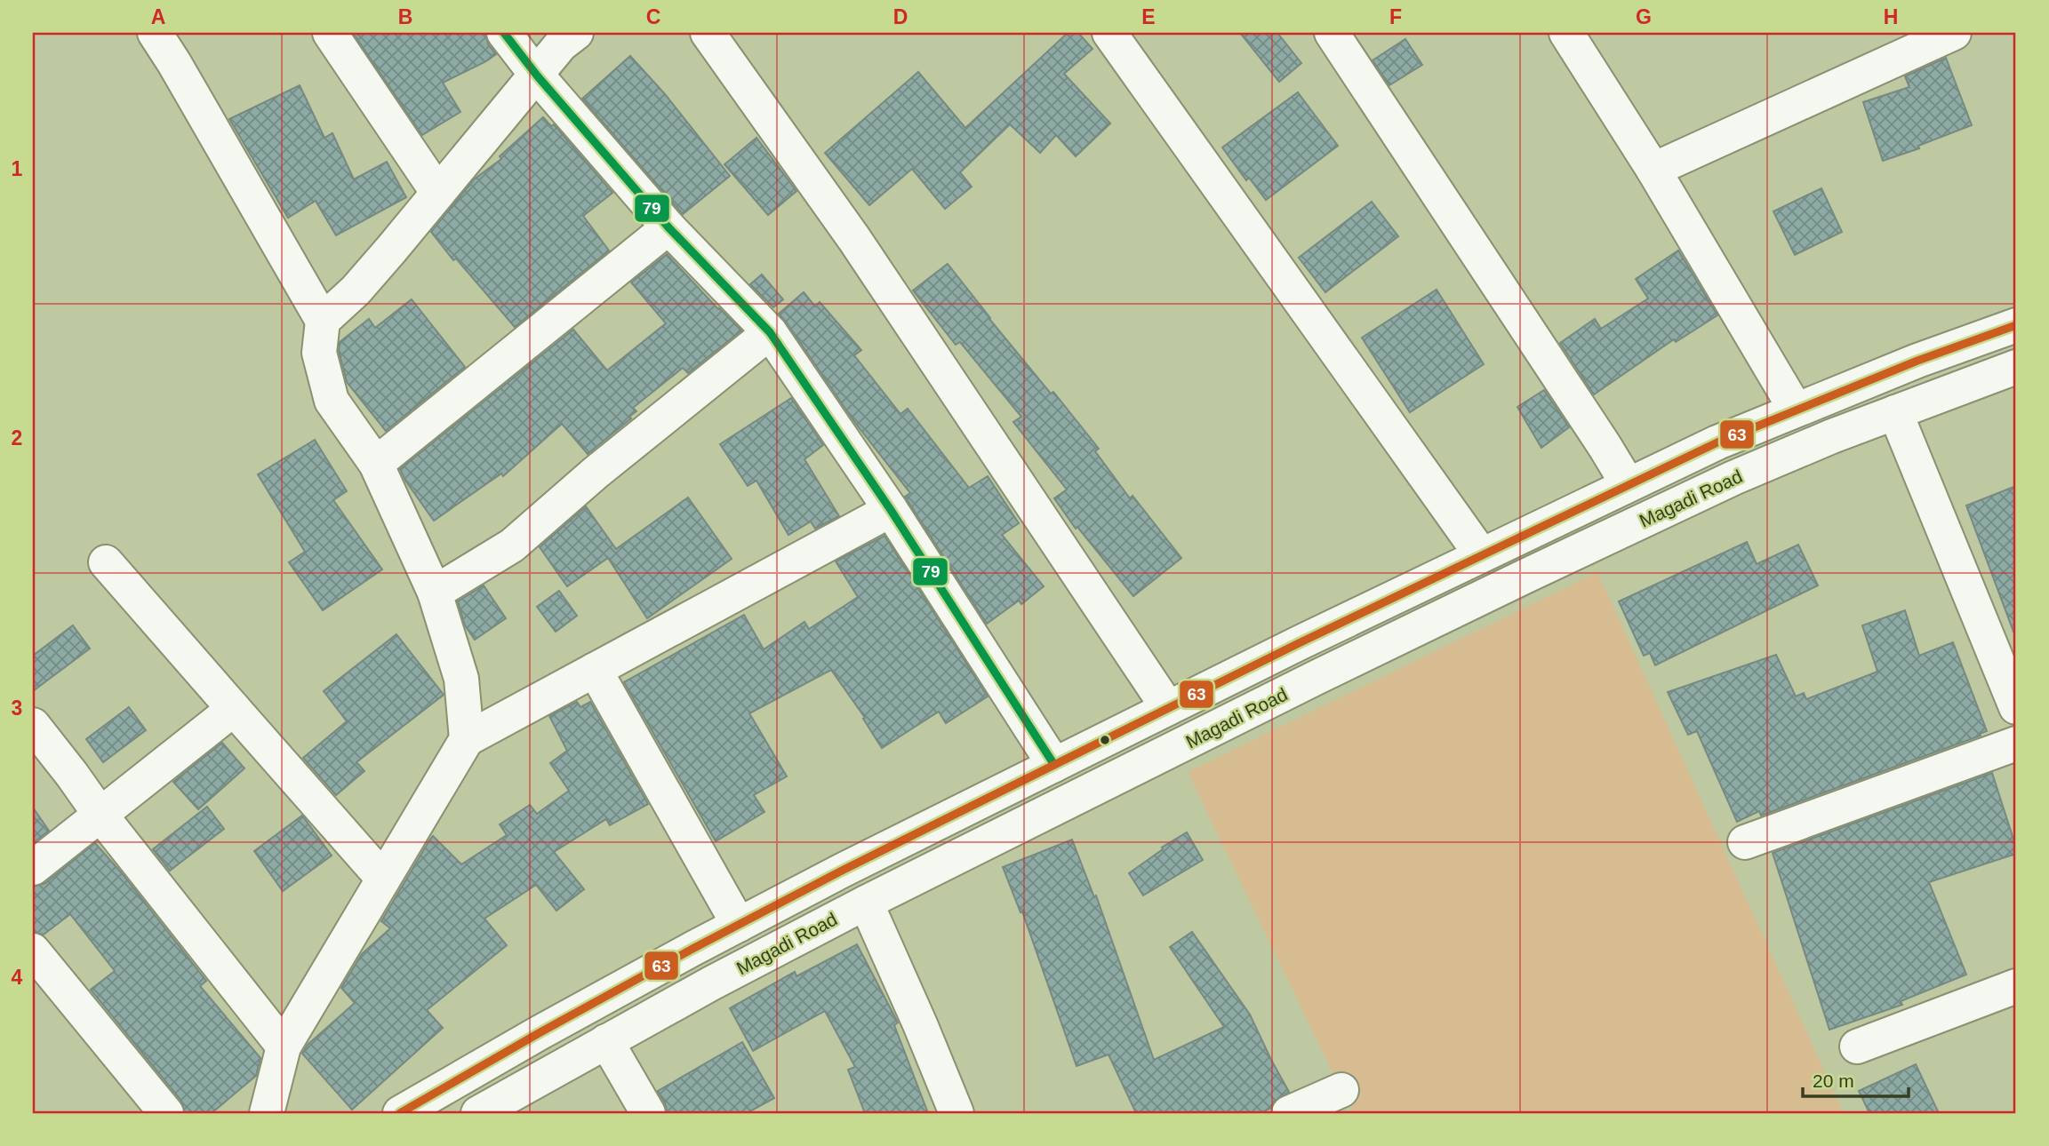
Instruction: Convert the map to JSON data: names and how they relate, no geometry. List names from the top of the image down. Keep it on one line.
{"streets":{"street":["Magadi Road"]},"lines":["transit line 79","transit line 63"],"scale_bar":"20 m","grid":{"columns":["A","B","C","D","E","F","G","H"],"rows":["1","2","3","4"]}}
